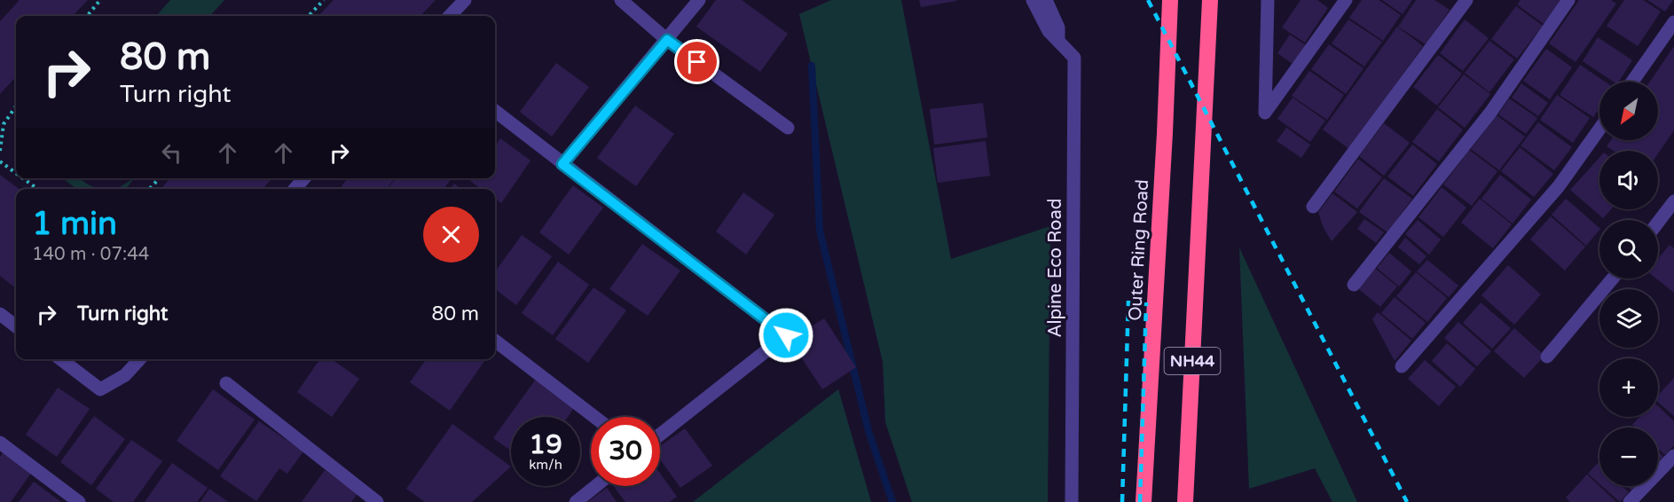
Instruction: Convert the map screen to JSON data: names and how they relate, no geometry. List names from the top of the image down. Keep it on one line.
{"streets":{"highway":["Outer Ring Road","NH44"],"street":["Alpine Eco Road"]},"north":"bottom left","page":{"turn":["80 m","Turn right"],"map_buttons":["+","−"],"heading":["1 min","140 m · 07:44"],"list":[{"name":"Turn right","value":"80 m"}],"speed":"19 km/h","limit":"30"}}
